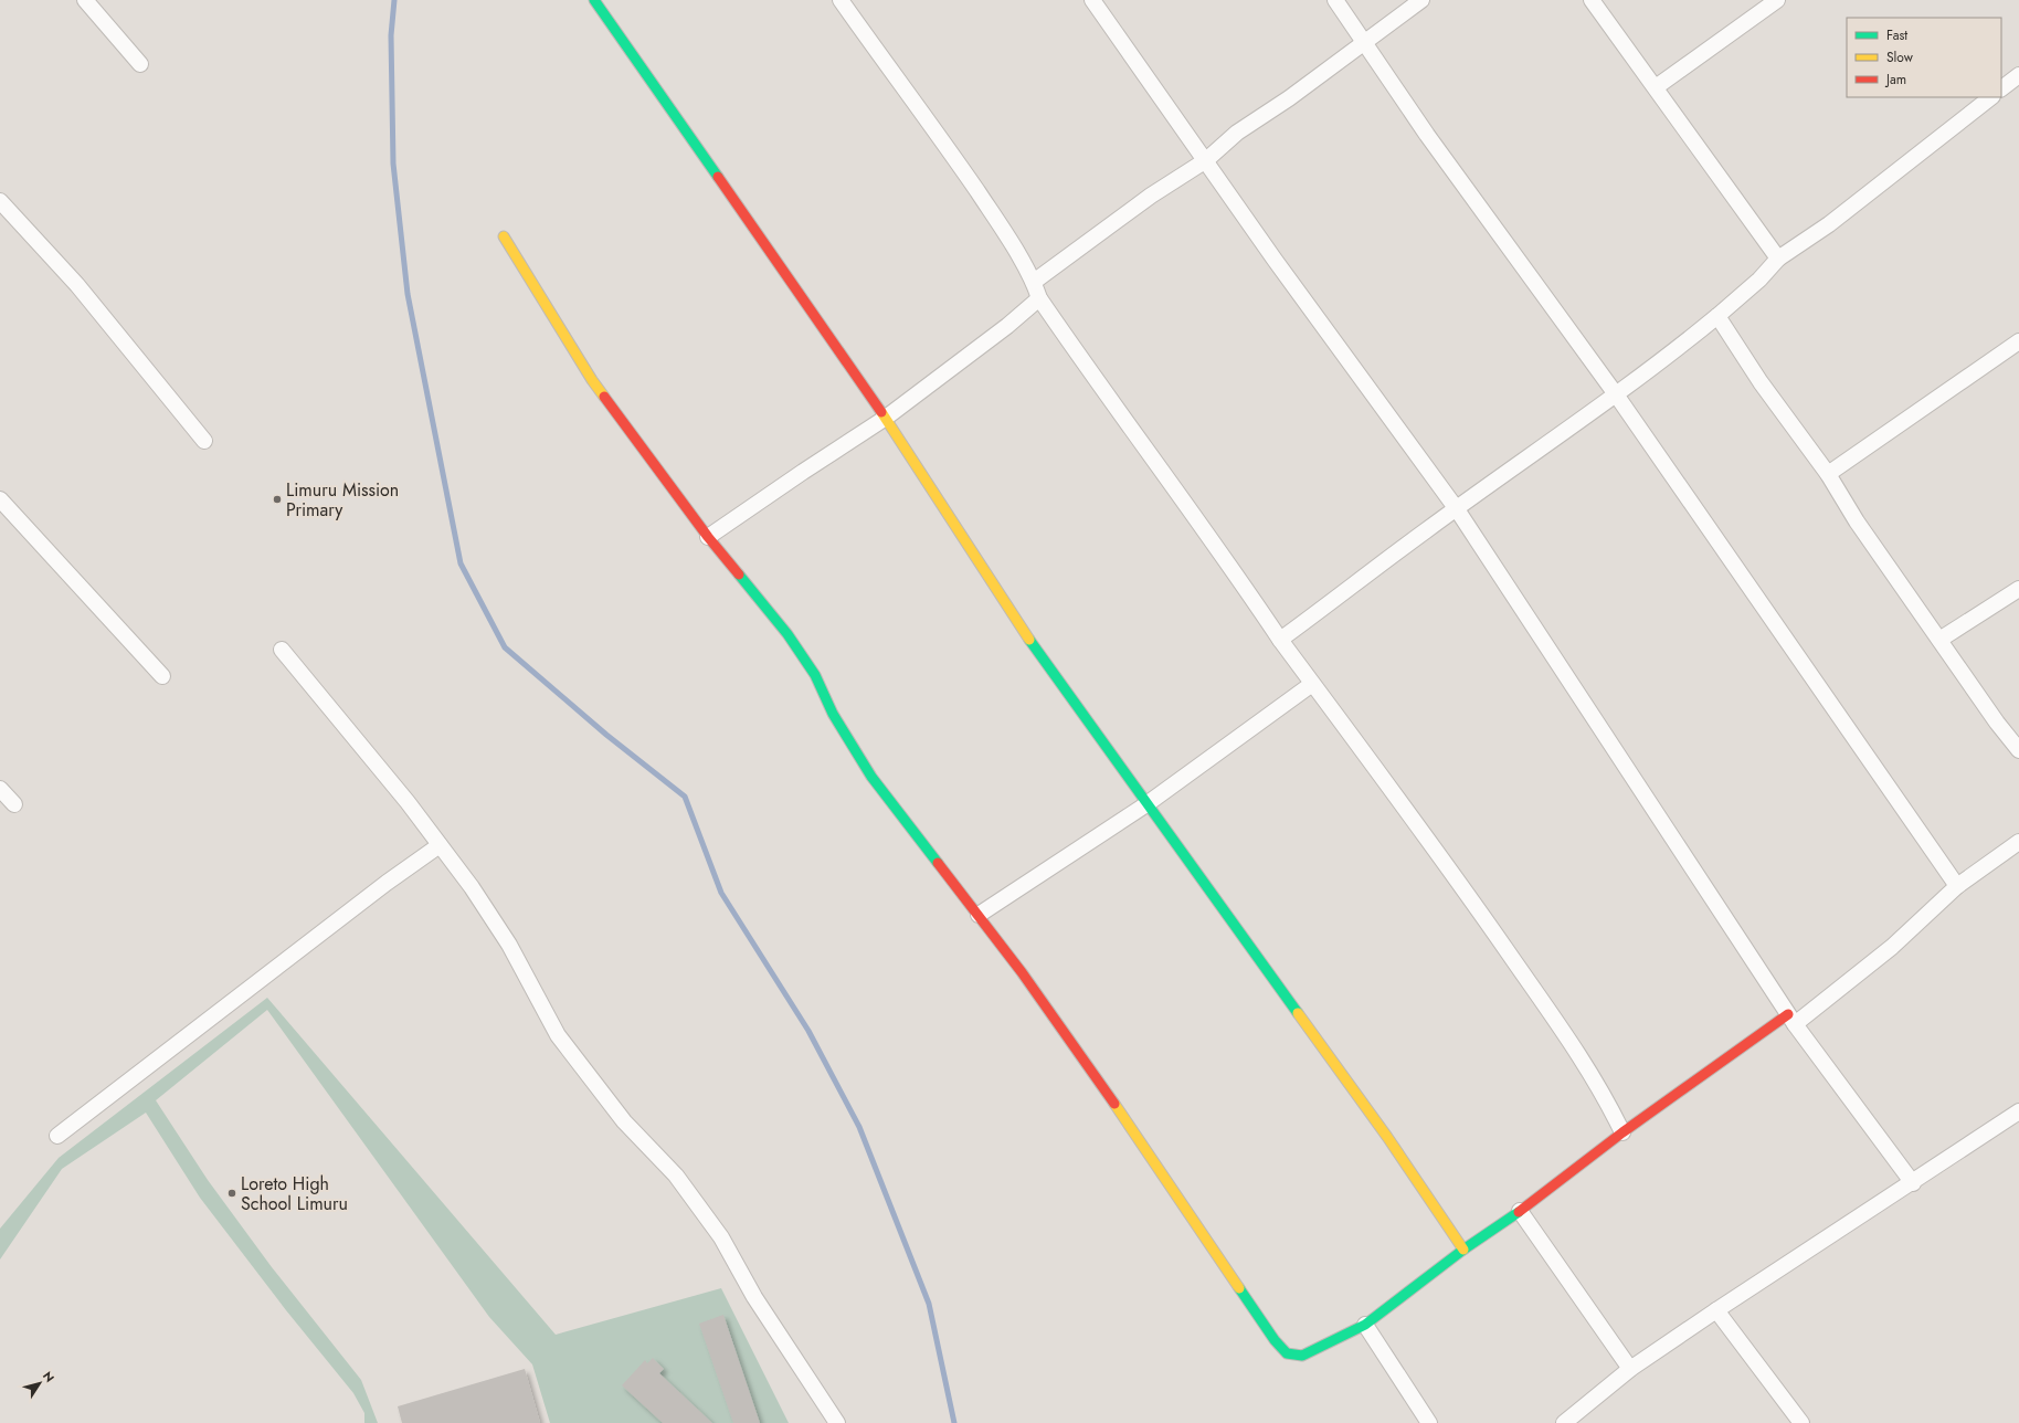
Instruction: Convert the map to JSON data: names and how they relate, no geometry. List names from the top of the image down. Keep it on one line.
{"places":["Limuru Mission Primary","Loreto High School Limuru"],"legend":["Fast","Slow","Jam"],"north":"top right"}
